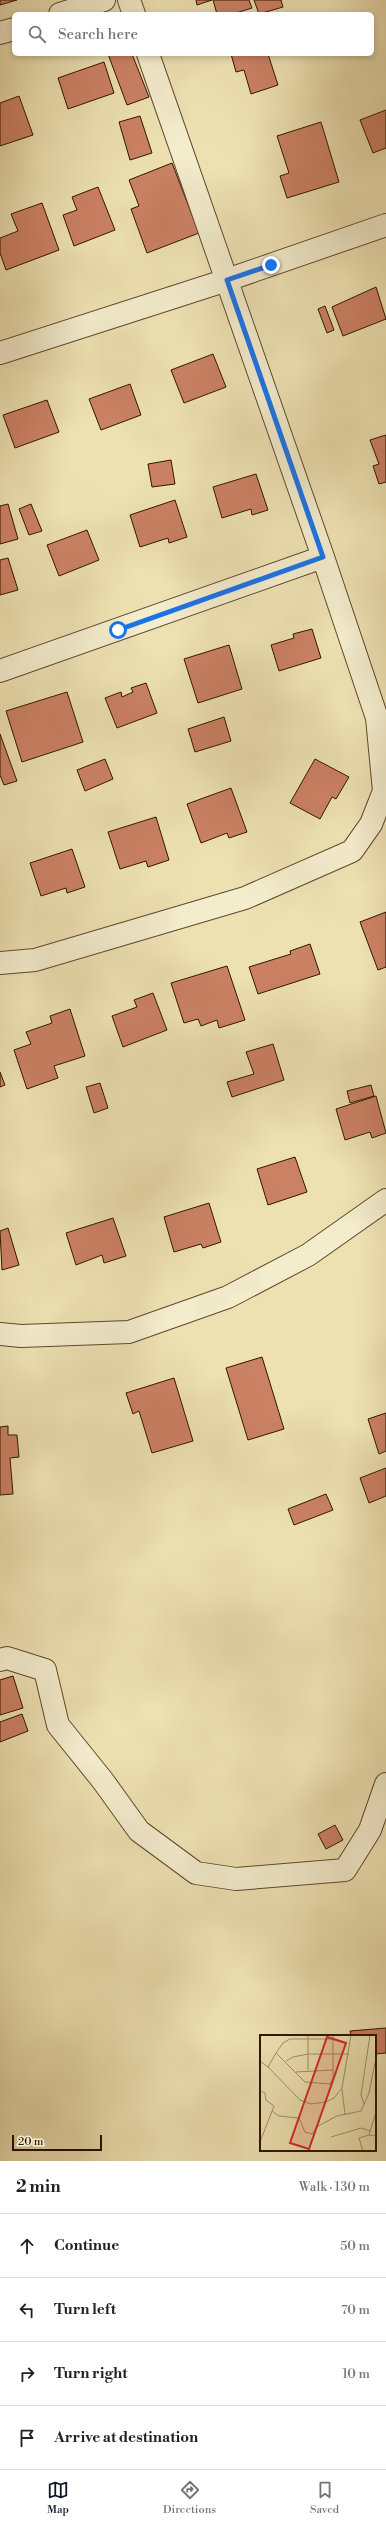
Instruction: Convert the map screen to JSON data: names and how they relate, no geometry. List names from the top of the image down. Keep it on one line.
{"scale_bar":"20 m","page":{"search":"Search here","scale":"20 m","heading":["2 min","Walk · 130 m"],"list":[["Continue","50 m"],["Turn left","70 m"],["Turn right","10 m"],"Arrive at destination"],"nav":["Map","Directions","Saved"]}}
